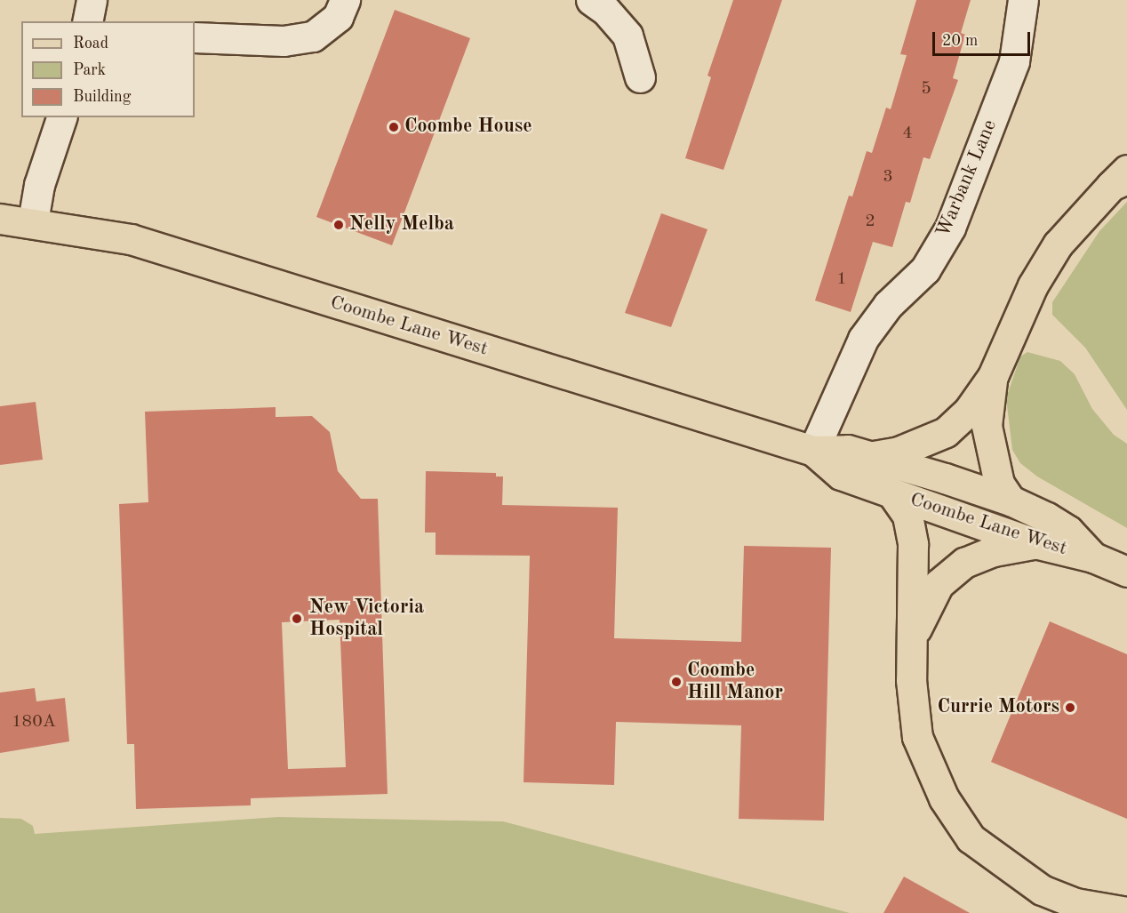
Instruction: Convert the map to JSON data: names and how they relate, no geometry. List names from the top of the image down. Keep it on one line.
{"streets":{"main road":["Coombe Lane West"],"street":["Warbank Lane"]},"crossings":[["Warbank Lane","Coombe Lane West"]],"places":["Coombe House","Nelly Melba","New Victoria Hospital","Coombe Hill Manor","Currie Motors"],"house_numbers":["5","4","3","2","1","180A"],"legend":["Road","Park","Building"],"scale_bar":"20 m"}
